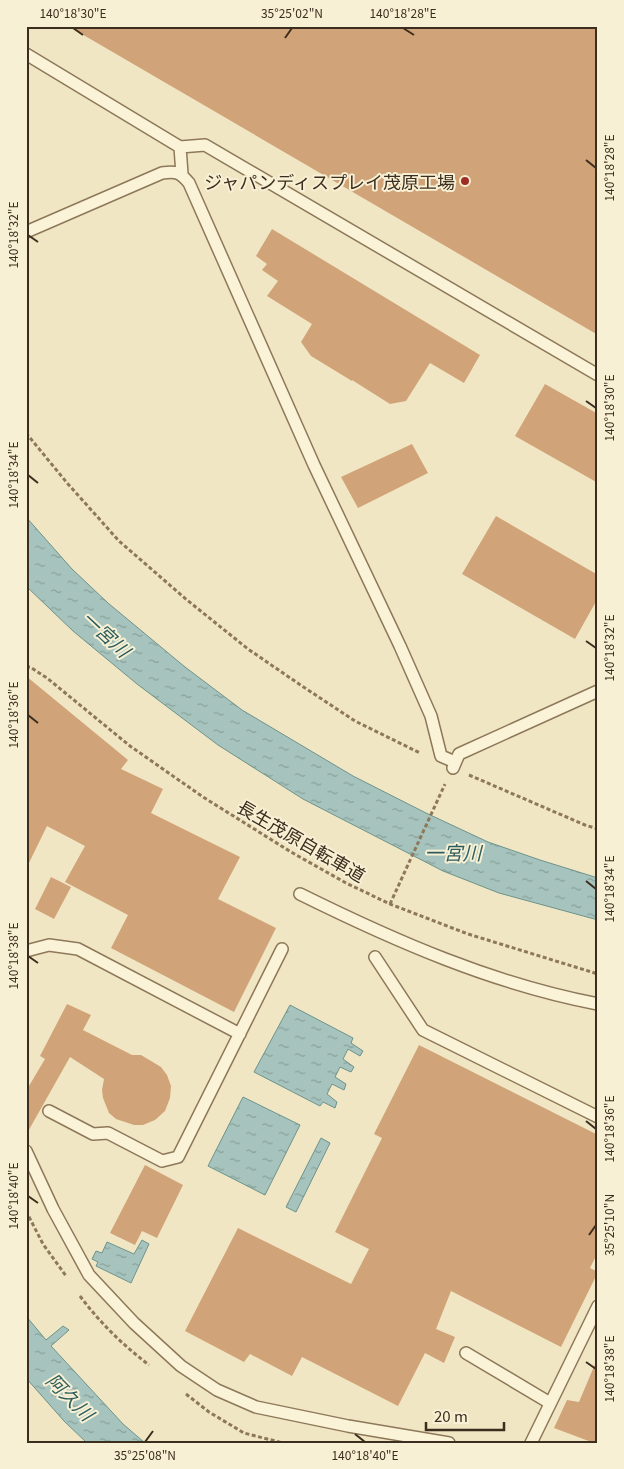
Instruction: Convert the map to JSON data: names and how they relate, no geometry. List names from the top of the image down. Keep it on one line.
{"streets":{"path":["長生茂原自転車道"]},"water":["一宮川","阿久川"],"places":["ジャパンディスプレイ茂原工場"],"scale_bar":"20 m","coordinates":["140°18'30\"E","35°25'02\"N","140°18'28\"E","140°18'32\"E","140°18'34\"E","140°18'36\"E","140°18'38\"E","140°18'40\"E","35°25'10\"N","35°25'08\"N"]}
